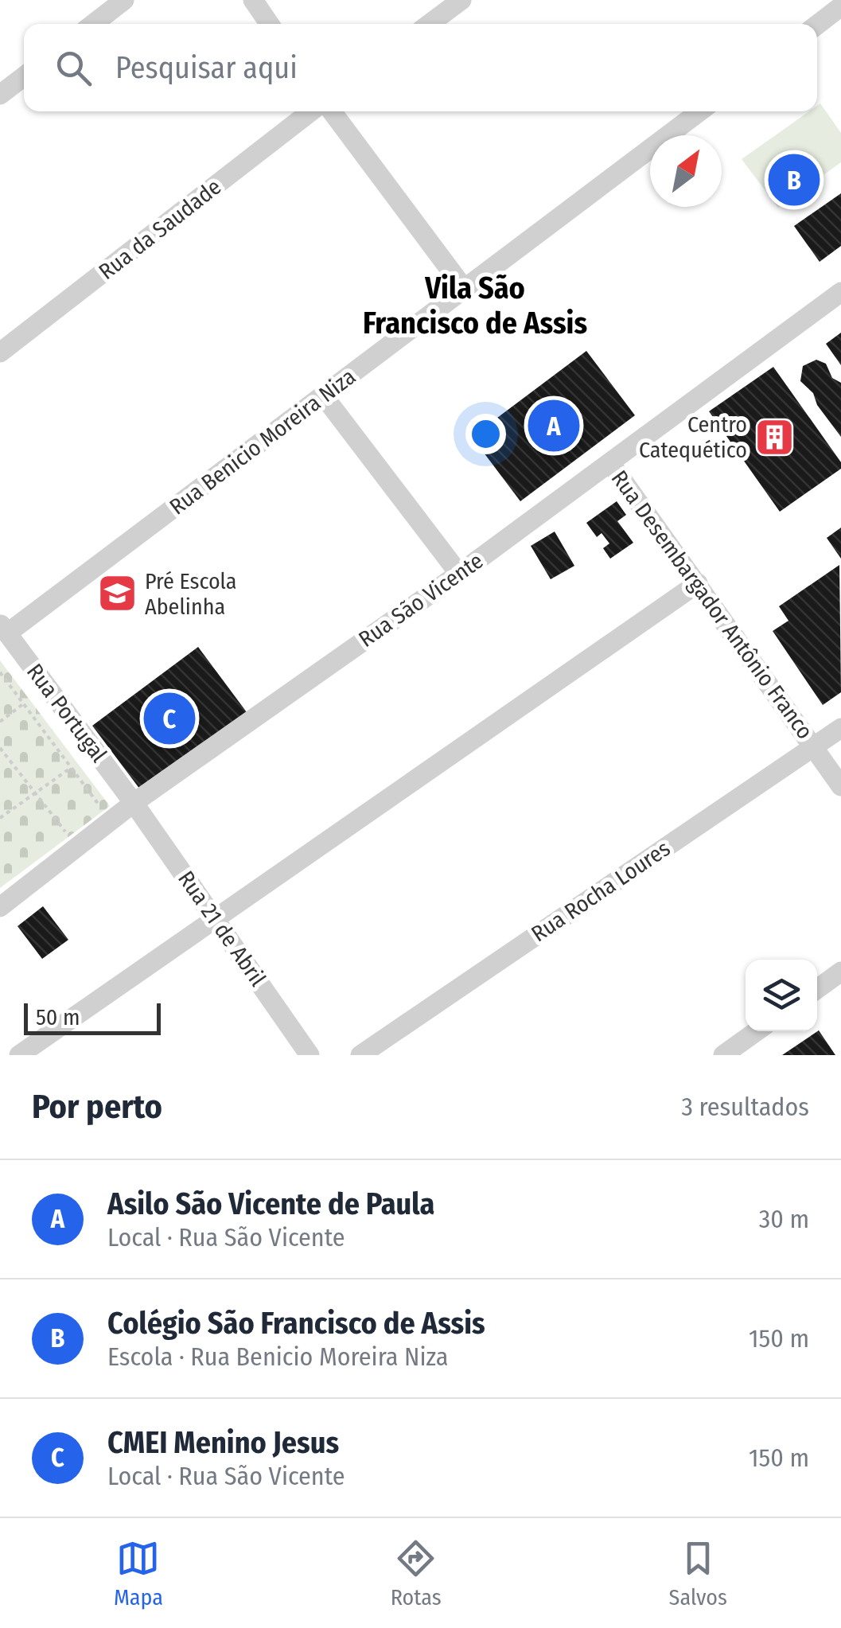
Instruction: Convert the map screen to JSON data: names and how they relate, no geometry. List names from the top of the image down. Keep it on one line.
{"streets":{"street":["Rua da Saudade","Rua Benicio Moreira Niza","Rua São Vicente","Rua Desembargador Antônio Franco","Rua Portugal","Rua Rocha Loures","Rua 21 de Abril"]},"crossings":[["Rua Benicio Moreira Niza","Rua Portugal"],["Rua São Vicente","Rua Desembargador Antônio Franco"],["Rua São Vicente","Rua Portugal"],["Rua São Vicente","Rua 21 de Abril"],["Rua Desembargador Antônio Franco","Rua Rocha Loures"],["Rua Portugal","Rua 21 de Abril"]],"districts":["Vila São Francisco de Assis"],"places":{"building":["Centro Catequético"],"school or university":["Pré Escola Abelinha"]},"scale_bar":"50 m","north":"top right","page":{"search":"Pesquisar aqui","pins":["B","A","C"],"scale":"50 m","heading":["Por perto","3 resultados"],"list":[{"mark":"A","name":"Asilo São Vicente de Paula","note":"Local · Rua São Vicente","value":"30 m"},{"mark":"B","name":"Colégio São Francisco de Assis","note":"Escola · Rua Benicio Moreira Niza","value":"150 m"},{"mark":"C","name":"CMEI Menino Jesus","note":"Local · Rua São Vicente","value":"150 m"}],"nav":["Mapa","Rotas","Salvos"]}}
